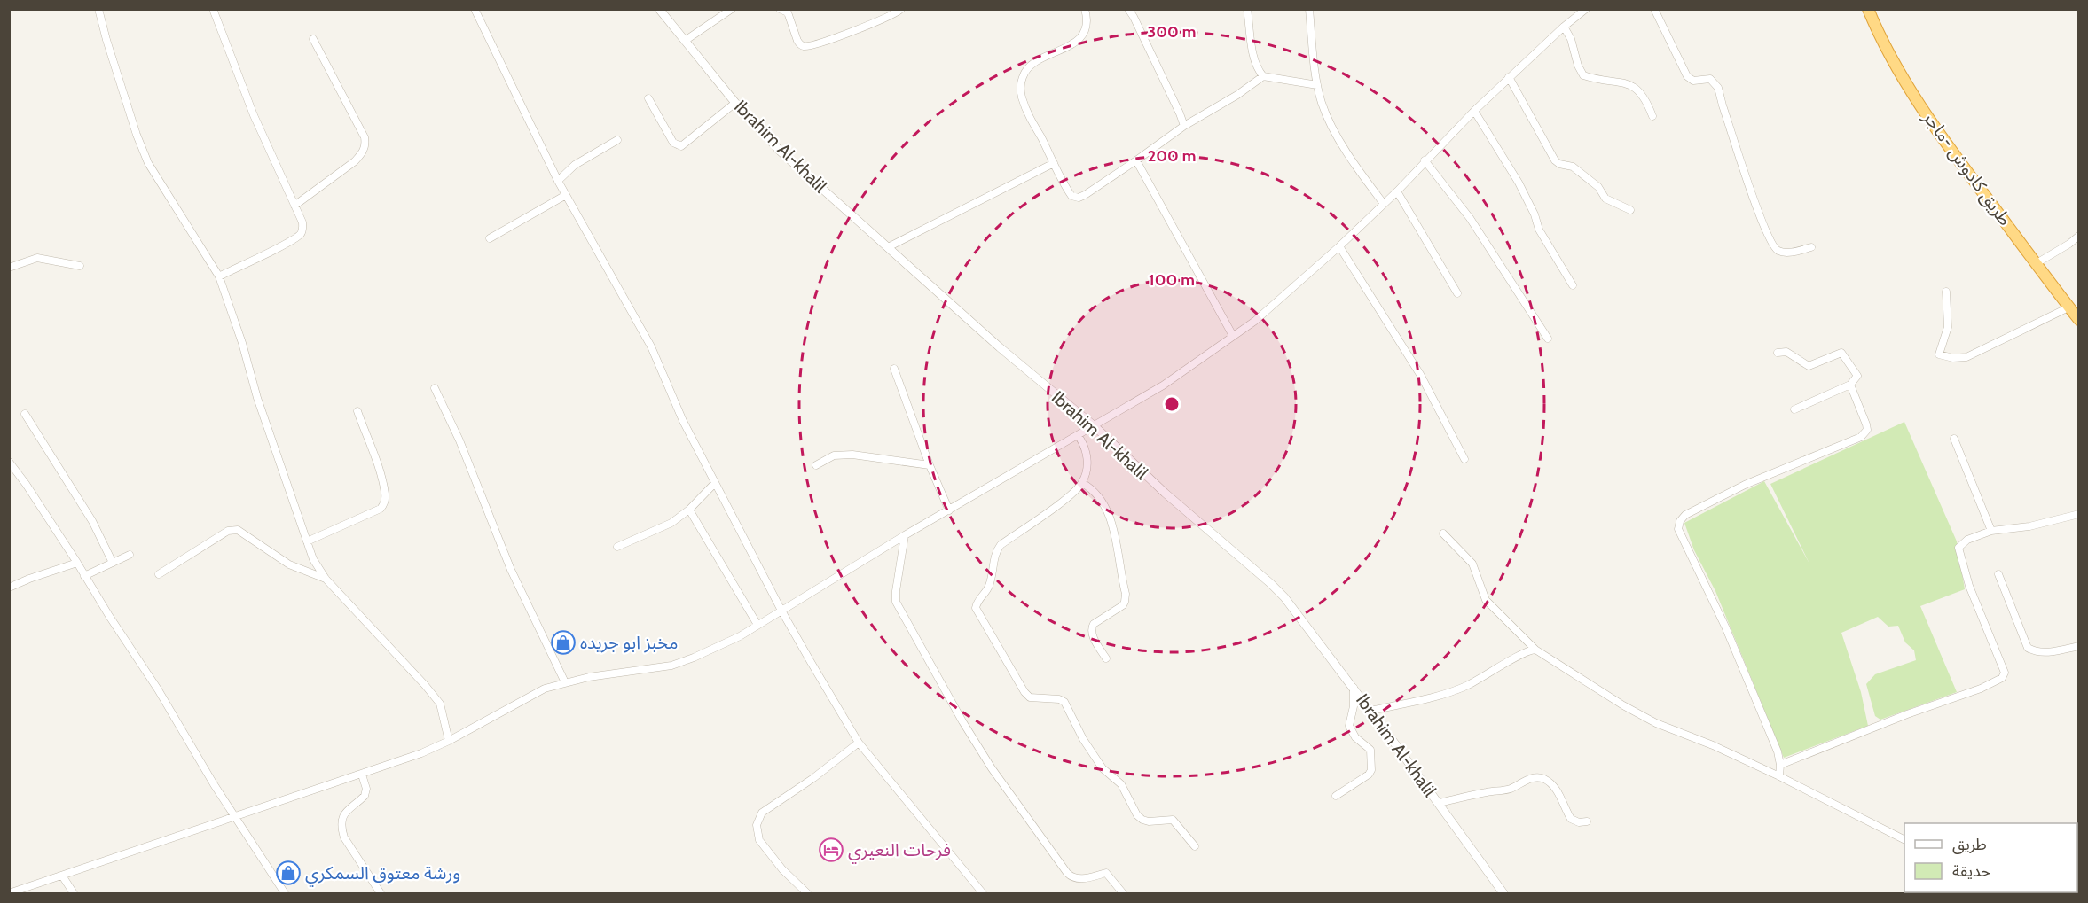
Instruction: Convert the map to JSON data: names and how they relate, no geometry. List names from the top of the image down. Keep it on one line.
{"streets":{"highway":["طريق كادوش -ماجر"],"street":["Ibrahim Al-khalil"]},"places":{"shop":["مخبز ابو جريده","ورشة معتوق السمكري"],"hotel":["فرحات النعيري"]},"legend":["طريق","حديقة"],"rings":["300 m","200 m","100 m"]}
